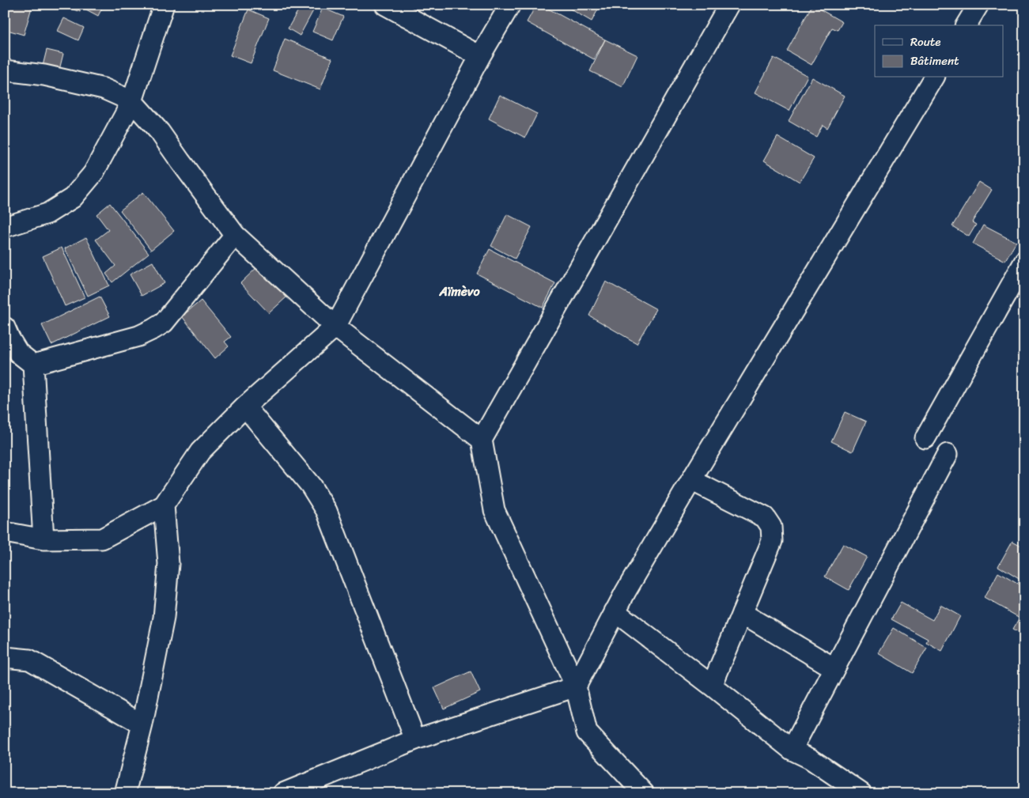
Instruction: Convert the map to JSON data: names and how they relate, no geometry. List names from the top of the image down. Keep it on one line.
{"districts":["Aïmèvo"],"legend":["Route","Bâtiment"]}
